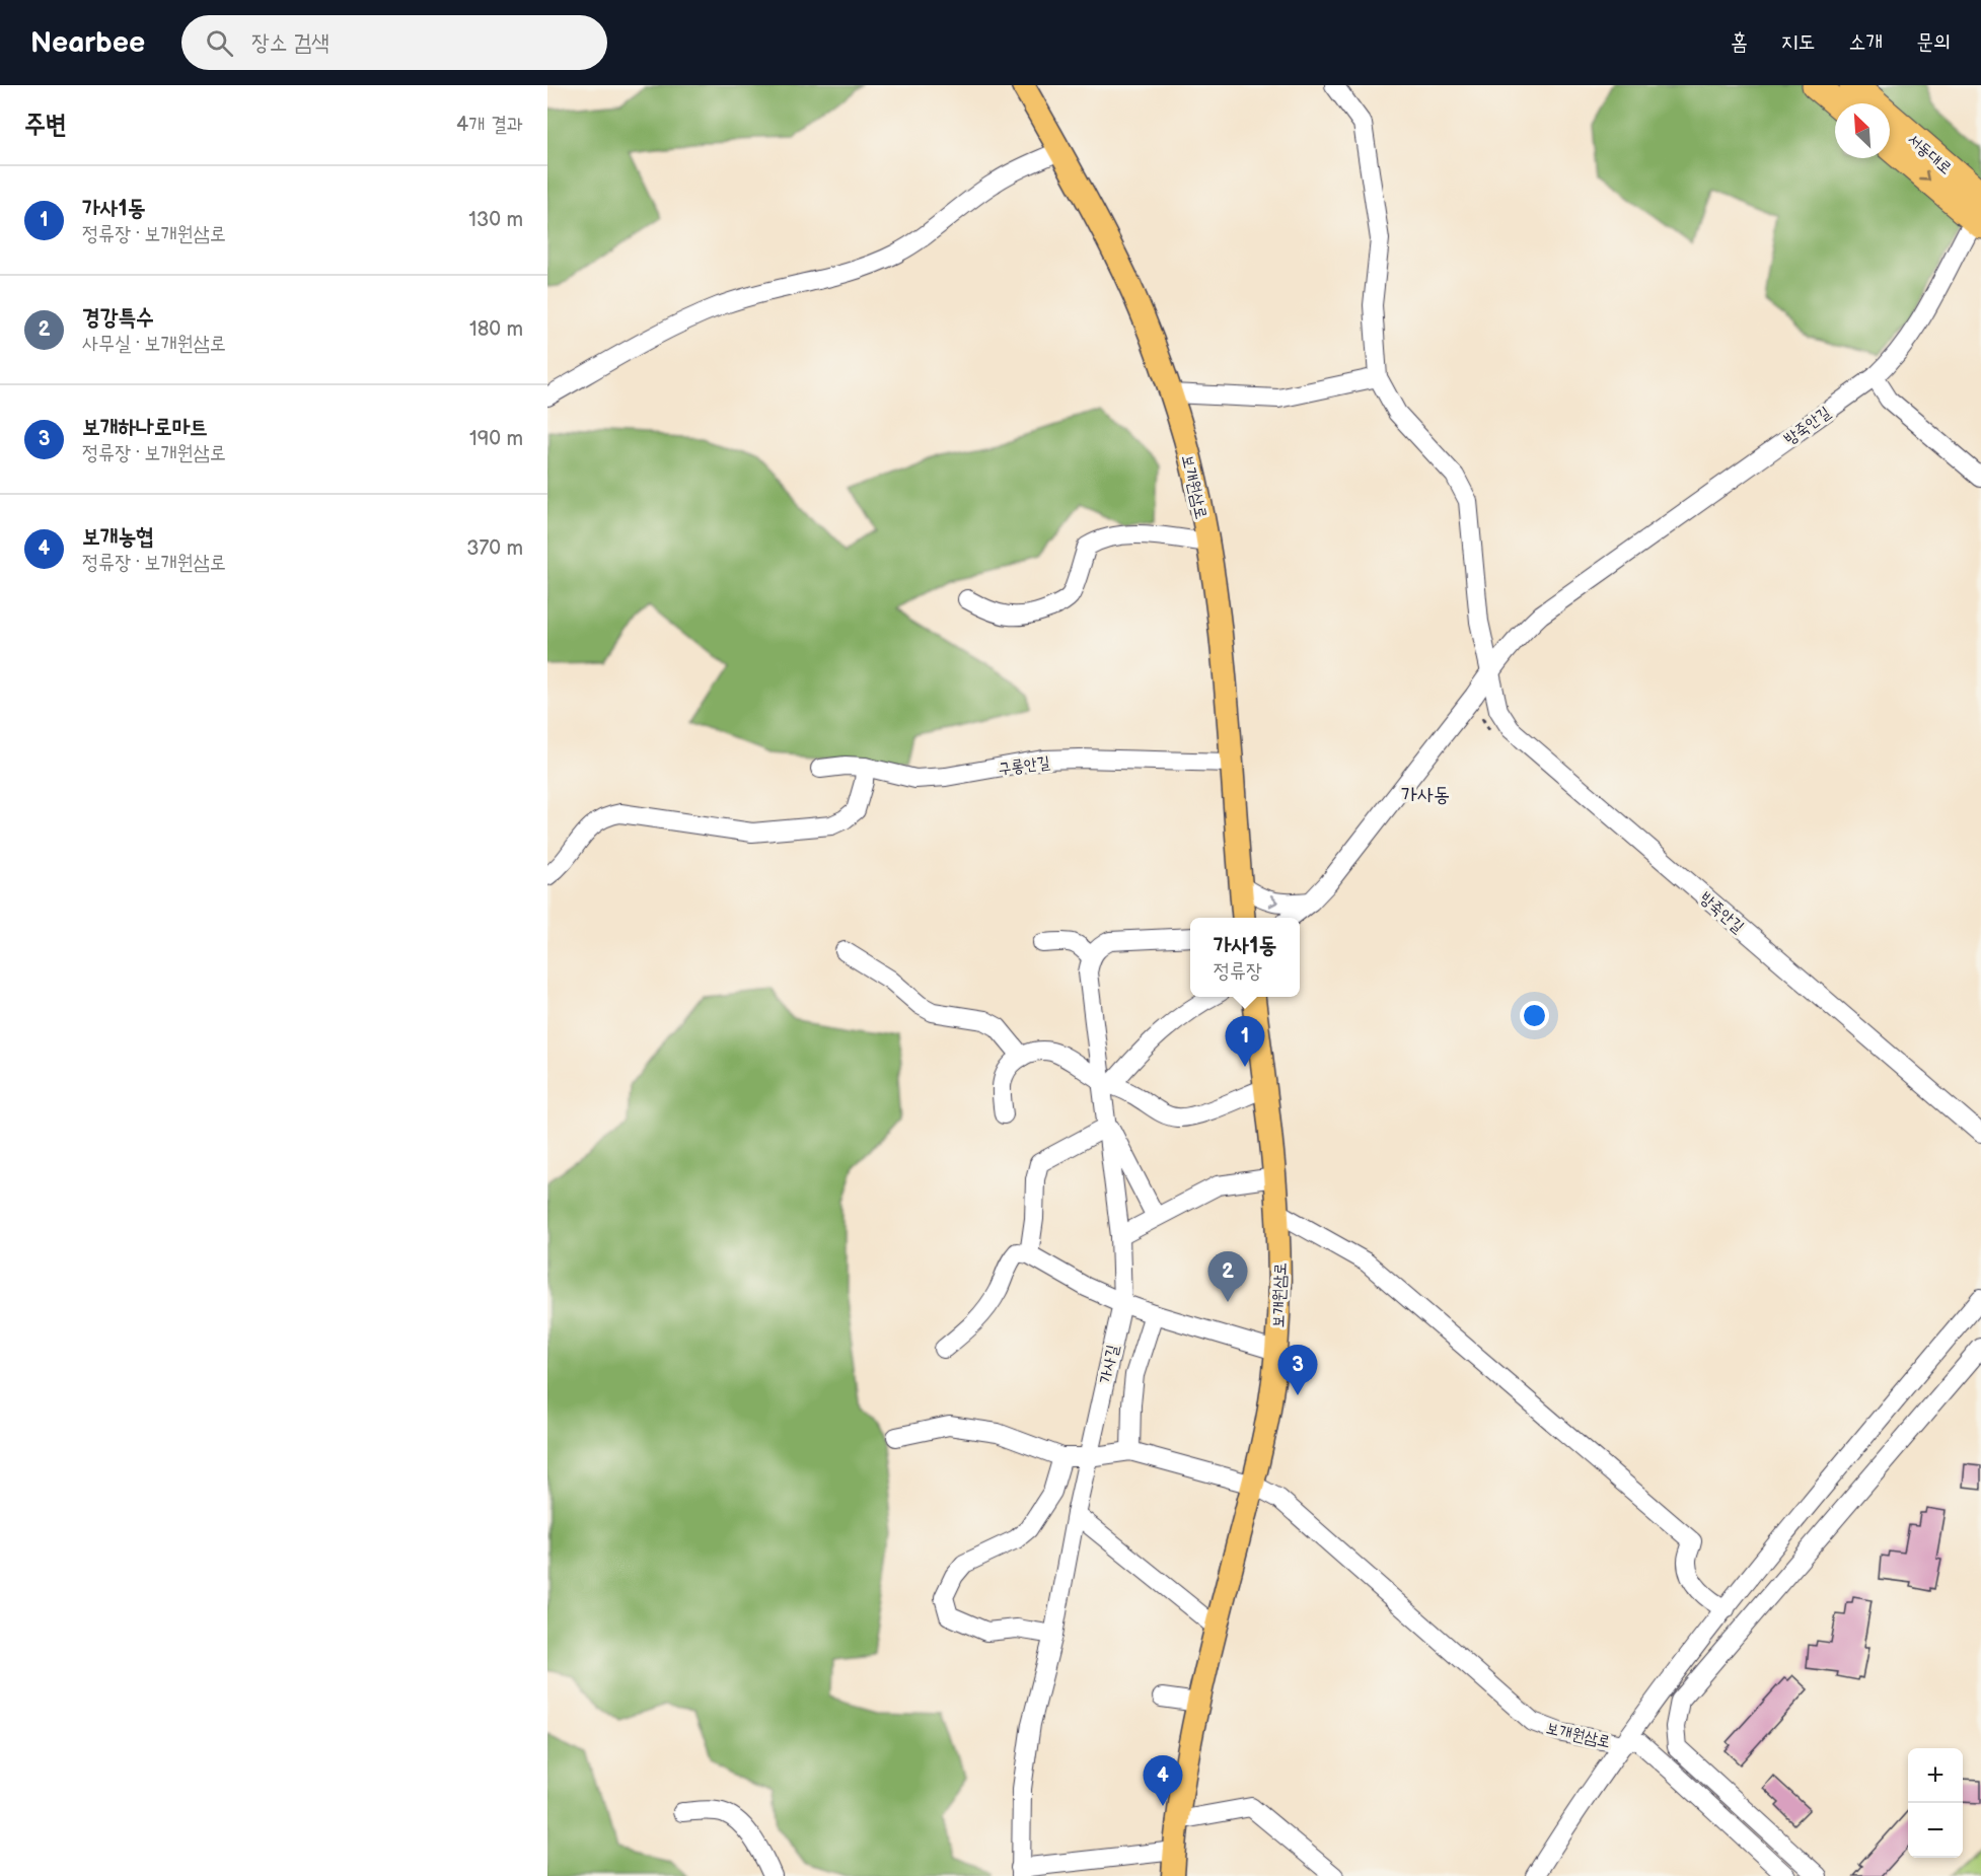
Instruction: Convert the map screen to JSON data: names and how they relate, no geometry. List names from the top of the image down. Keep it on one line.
{"streets":{"highway":["서동대로"],"main road":["보개원삼로"],"street":["방죽안길","구롱안길","가사길"]},"crossings":[["서동대로","방죽안길"],["보개원삼로","구롱안길"]],"districts":["가사동"],"north":"top left","page":{"header":"Nearbee","search":"장소 검색","nav":["홈","지도","소개","문의"],"heading":["주변","4개 결과"],"list":[{"mark":"1","name":"가사1동","note":"정류장 · 보개원삼로","value":"130 m"},{"mark":"2","name":"경강특수","note":"사무실 · 보개원삼로","value":"180 m"},{"mark":"3","name":"보개하나로마트","note":"정류장 · 보개원삼로","value":"190 m"},{"mark":"4","name":"보개농협","note":"정류장 · 보개원삼로","value":"370 m"}],"popup":["가사1동","정류장"],"pins":["1","2","3","4"],"map_buttons":["+","−"]}}
